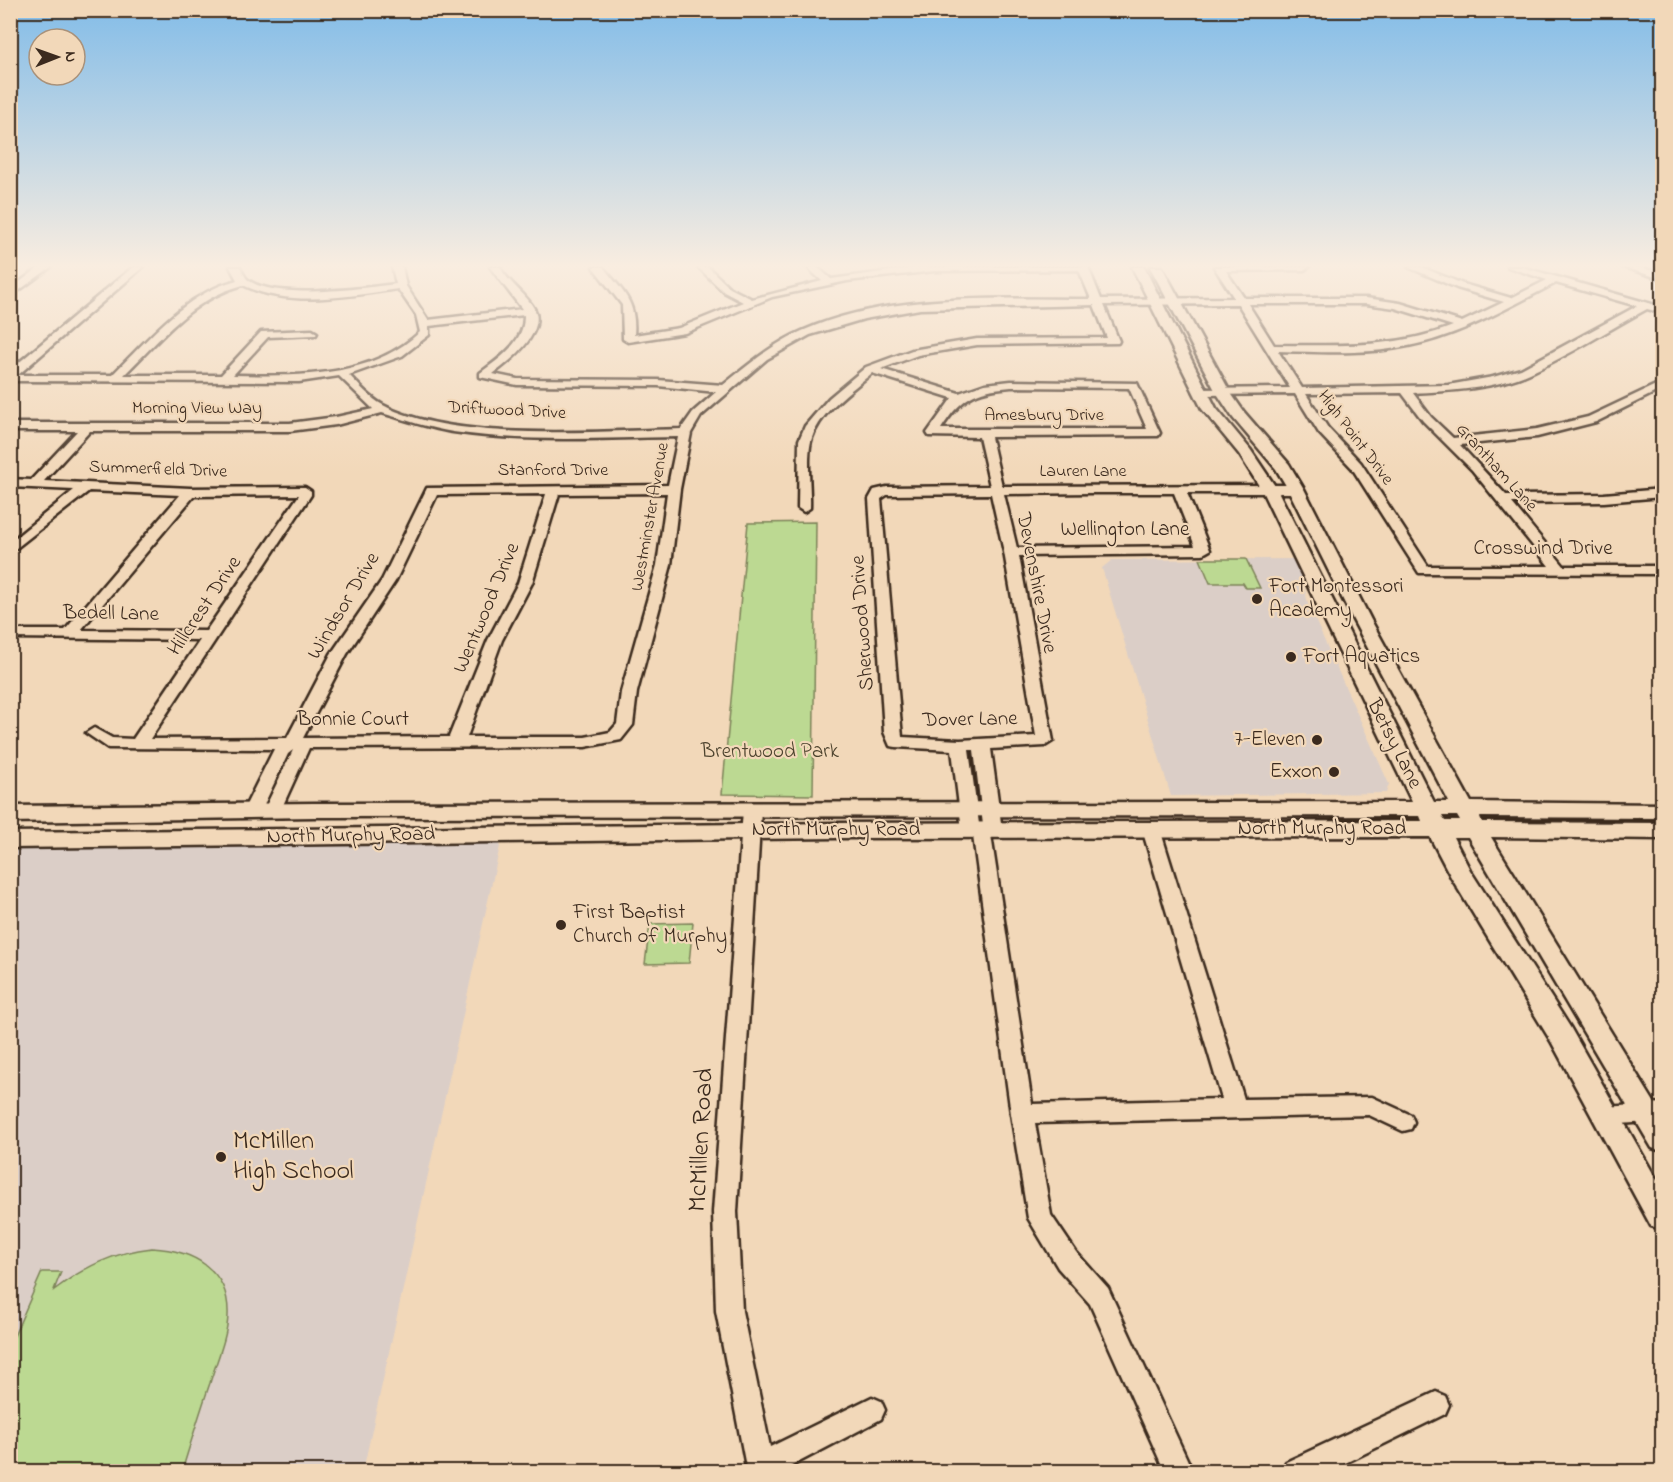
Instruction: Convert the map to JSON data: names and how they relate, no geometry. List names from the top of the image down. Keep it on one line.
{"streets":{"main road":["Betsy Lane","North Murphy Road"],"street":["Morning View Way","Driftwood Drive","Amesbury Drive","High Point Drive","Grantham Lane","Summerfield Drive","Stanford Drive","Lauren Lane","Westminster Avenue","Wellington Lane","Crosswind Drive","Devenshire Drive","Hillcrest Drive","Windsor Drive","Wentwood Drive","Bedell Lane","Sherwood Drive","Bonnie Court","Dover Lane","McMillen Road"]},"crossings":[["Morning View Way","Driftwood Drive"],["Driftwood Drive","Westminster Avenue"],["Amesbury Drive","Devenshire Drive"],["High Point Drive","Crosswind Drive"],["Grantham Lane","Crosswind Drive"],["Summerfield Drive","Hillcrest Drive"],["Stanford Drive","Westminster Avenue"],["Stanford Drive","Windsor Drive"],["Stanford Drive","Wentwood Drive"],["Lauren Lane","Wellington Lane"],["Lauren Lane","Devenshire Drive"],["Lauren Lane","Sherwood Drive"],["Lauren Lane","Betsy Lane"],["Westminster Avenue","Bonnie Court"],["Wellington Lane","Devenshire Drive"],["Devenshire Drive","Dover Lane"],["Hillcrest Drive","Bedell Lane"],["Hillcrest Drive","Bonnie Court"],["Windsor Drive","Bonnie Court"],["Wentwood Drive","Bonnie Court"],["Sherwood Drive","Dover Lane"],["Betsy Lane","North Murphy Road"],["North Murphy Road","McMillen Road"]],"parks":["Brentwood Park"],"places":["Fort Montessori Academy","Fort Aquatics","7-Eleven","Exxon","First Baptist Church of Murphy","McMillen High School"],"north":"right"}
